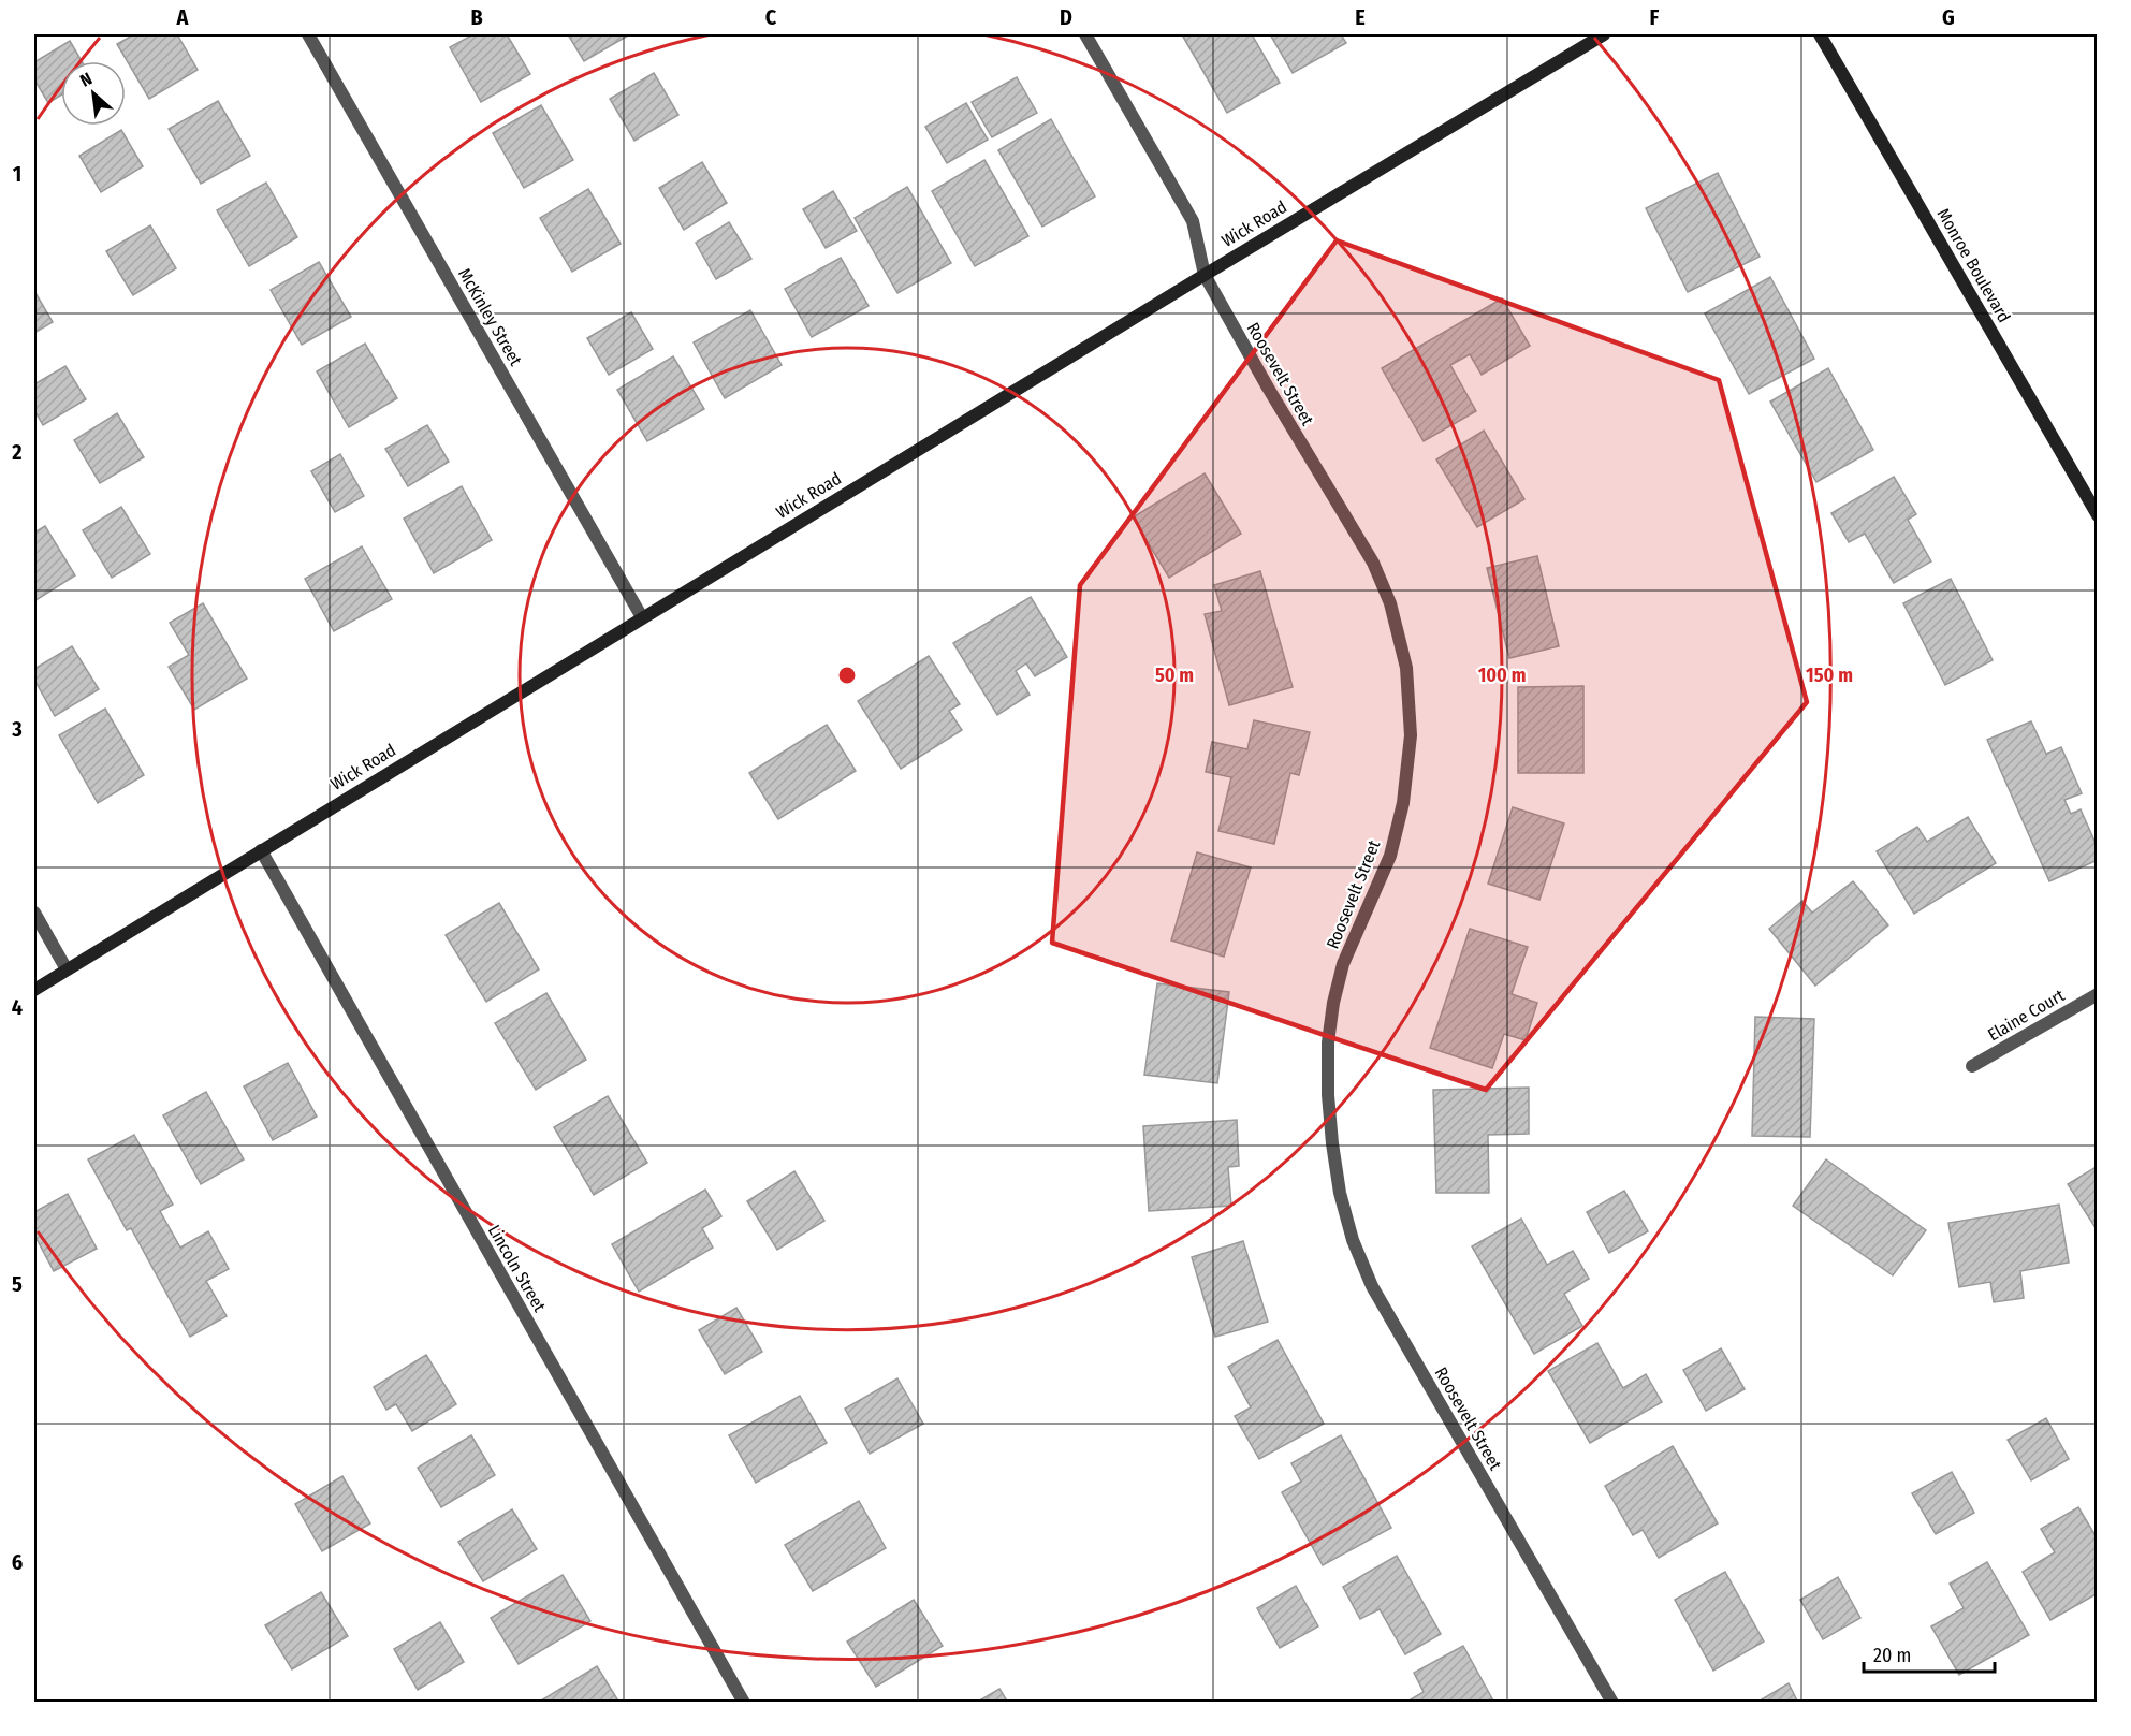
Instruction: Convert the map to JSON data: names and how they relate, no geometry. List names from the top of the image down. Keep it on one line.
{"streets":{"street":["Wick Road","Monroe Boulevard","McKinley Street","Roosevelt Street","Elaine Court","Lincoln Street"]},"crossings":[["Wick Road","McKinley Street"],["Wick Road","Roosevelt Street"],["Wick Road","Lincoln Street"]],"scale_bar":"20 m","north":"top left","grid":{"columns":["A","B","C","D","E","F","G"],"rows":["1","2","3","4","5","6"]},"rings":["50 m","100 m","150 m"]}
